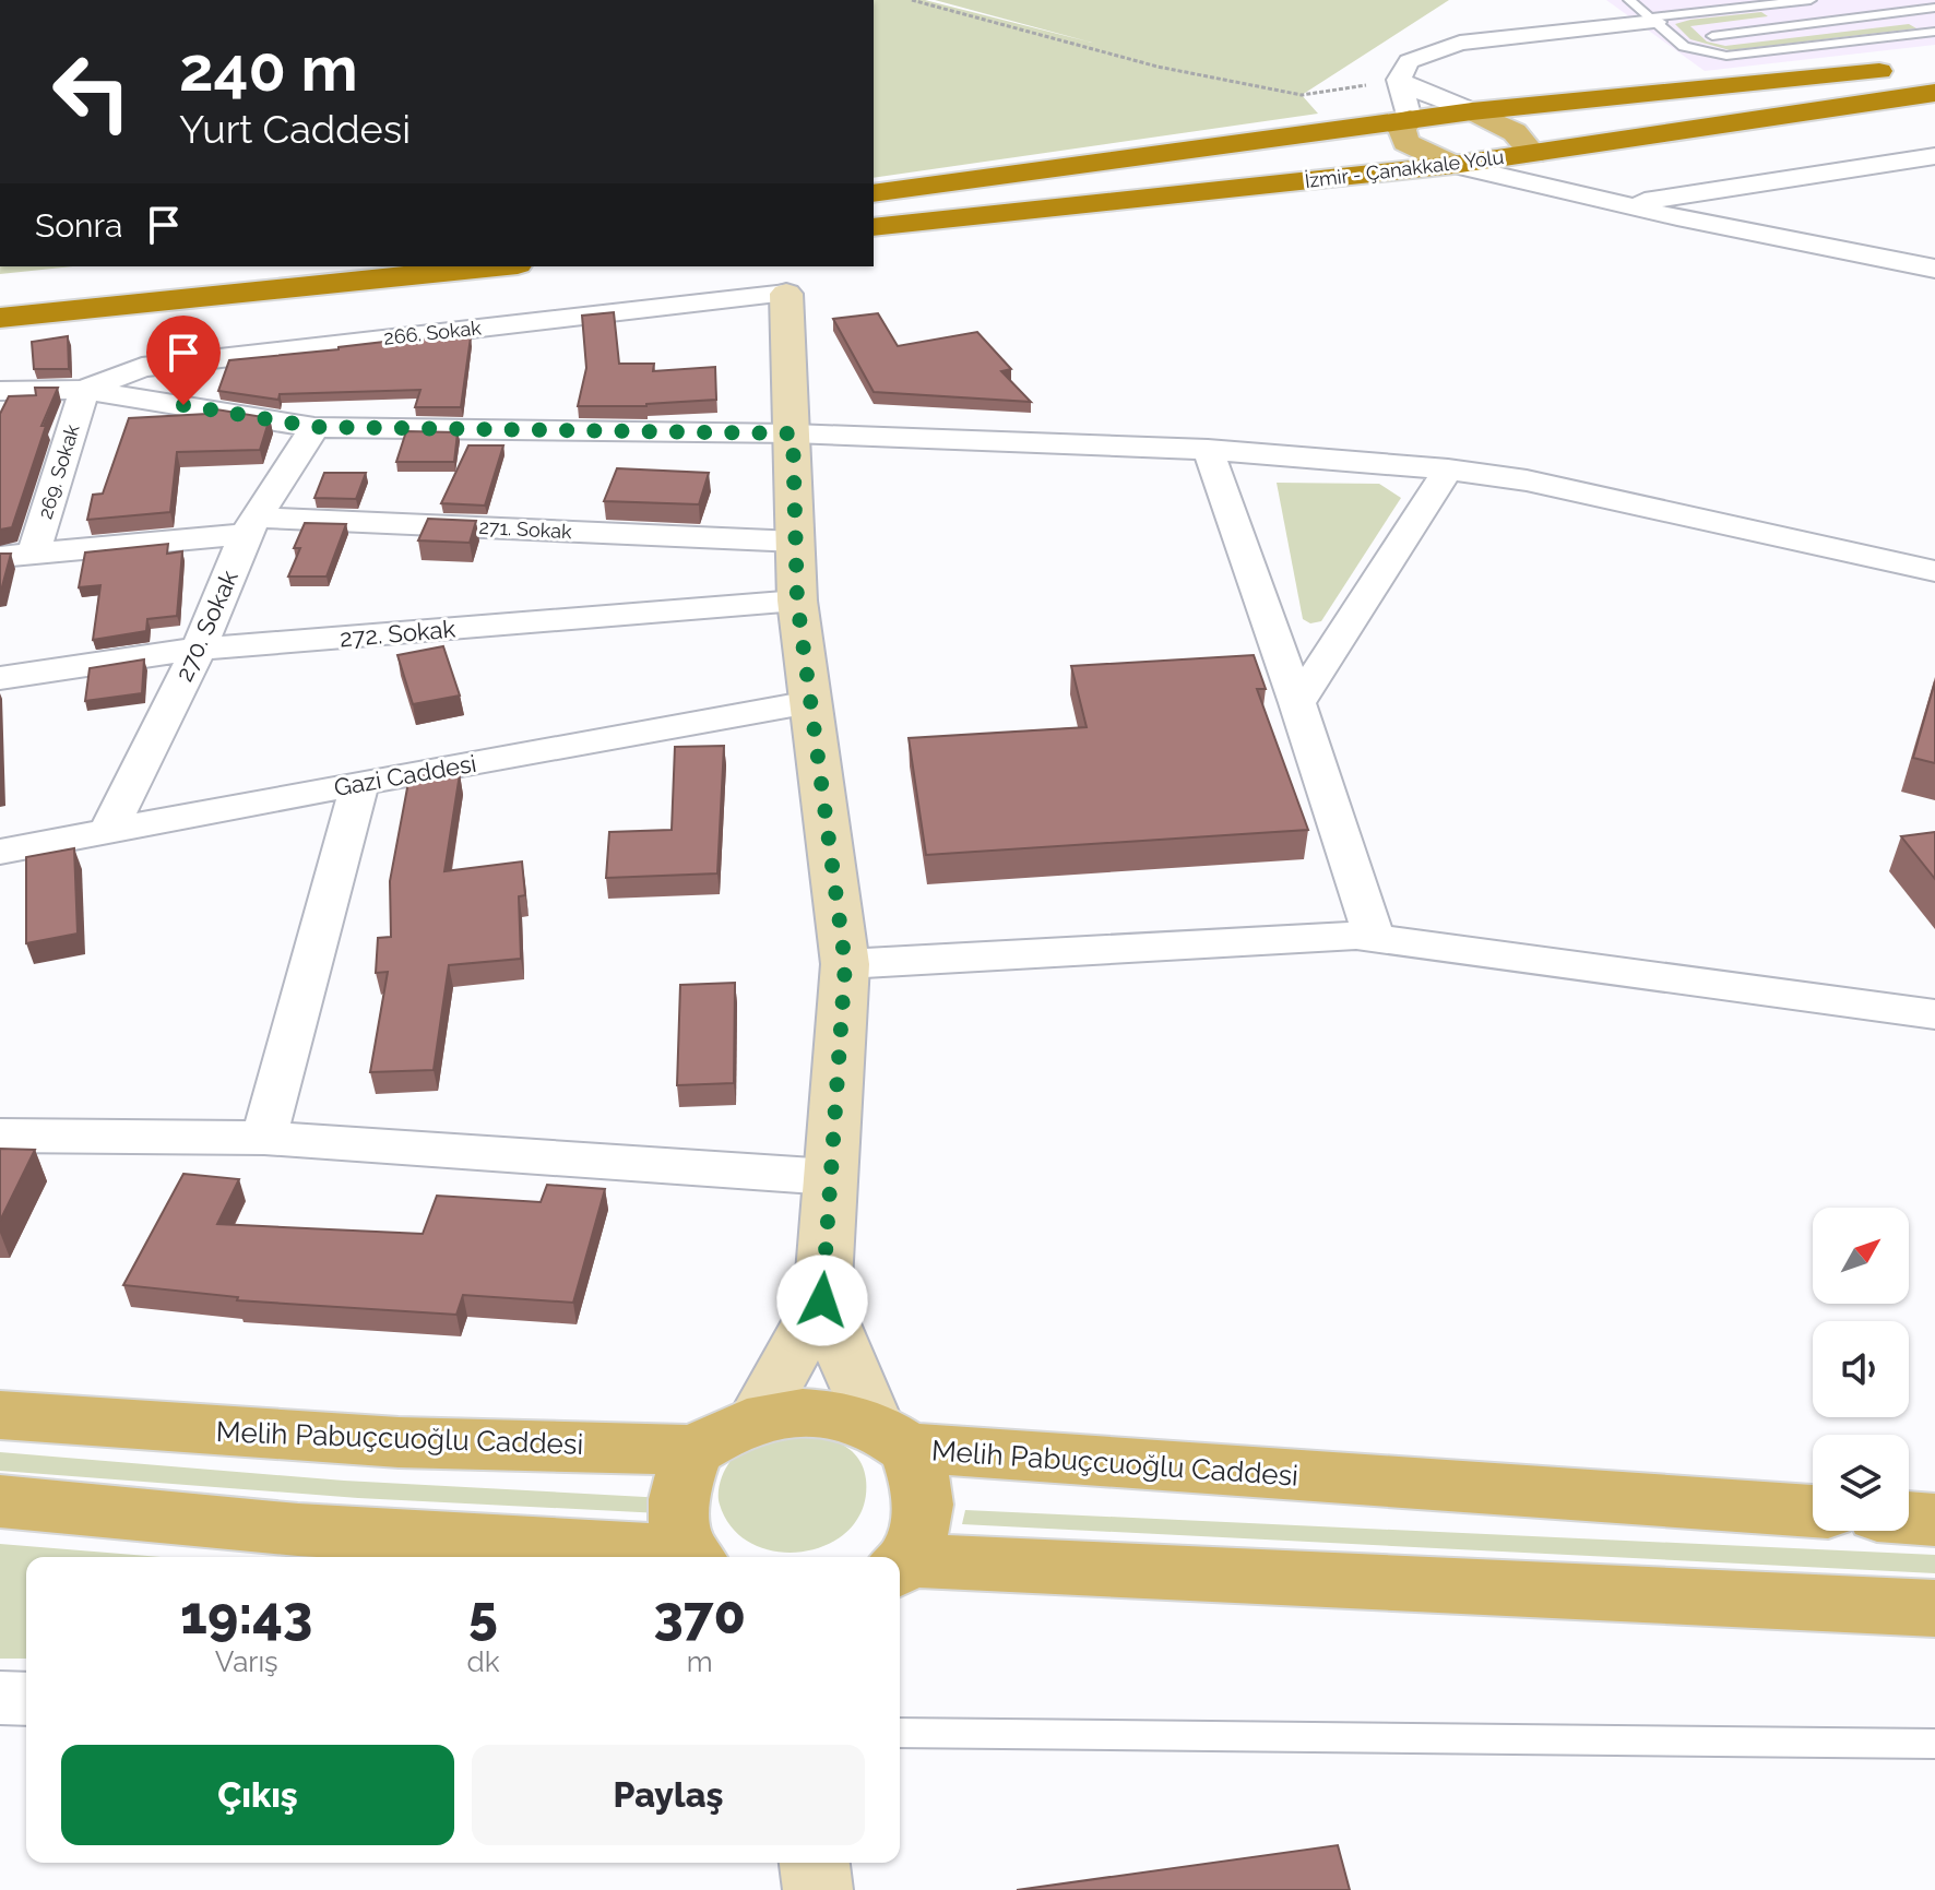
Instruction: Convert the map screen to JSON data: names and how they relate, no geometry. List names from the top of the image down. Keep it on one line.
{"streets":{"highway":["İzmir - Çanakkale Yolu"],"main road":["Melih Pabuçcuoğlu Caddesi"],"street":["266. Sokak","269. Sokak","271. Sokak","270. Sokak","272. Sokak","Gazi Caddesi"]},"crossings":[["266. Sokak","269. Sokak"],["269. Sokak","271. Sokak"],["271. Sokak","270. Sokak"],["270. Sokak","272. Sokak"],["270. Sokak","Gazi Caddesi"]],"north":"top right","page":{"turn":["240 m","Yurt Caddesi"],"then":"Sonra","eta":["19:43","Varış","5","dk","370","m"],"buttons":["Çıkış","Paylaş"]}}
